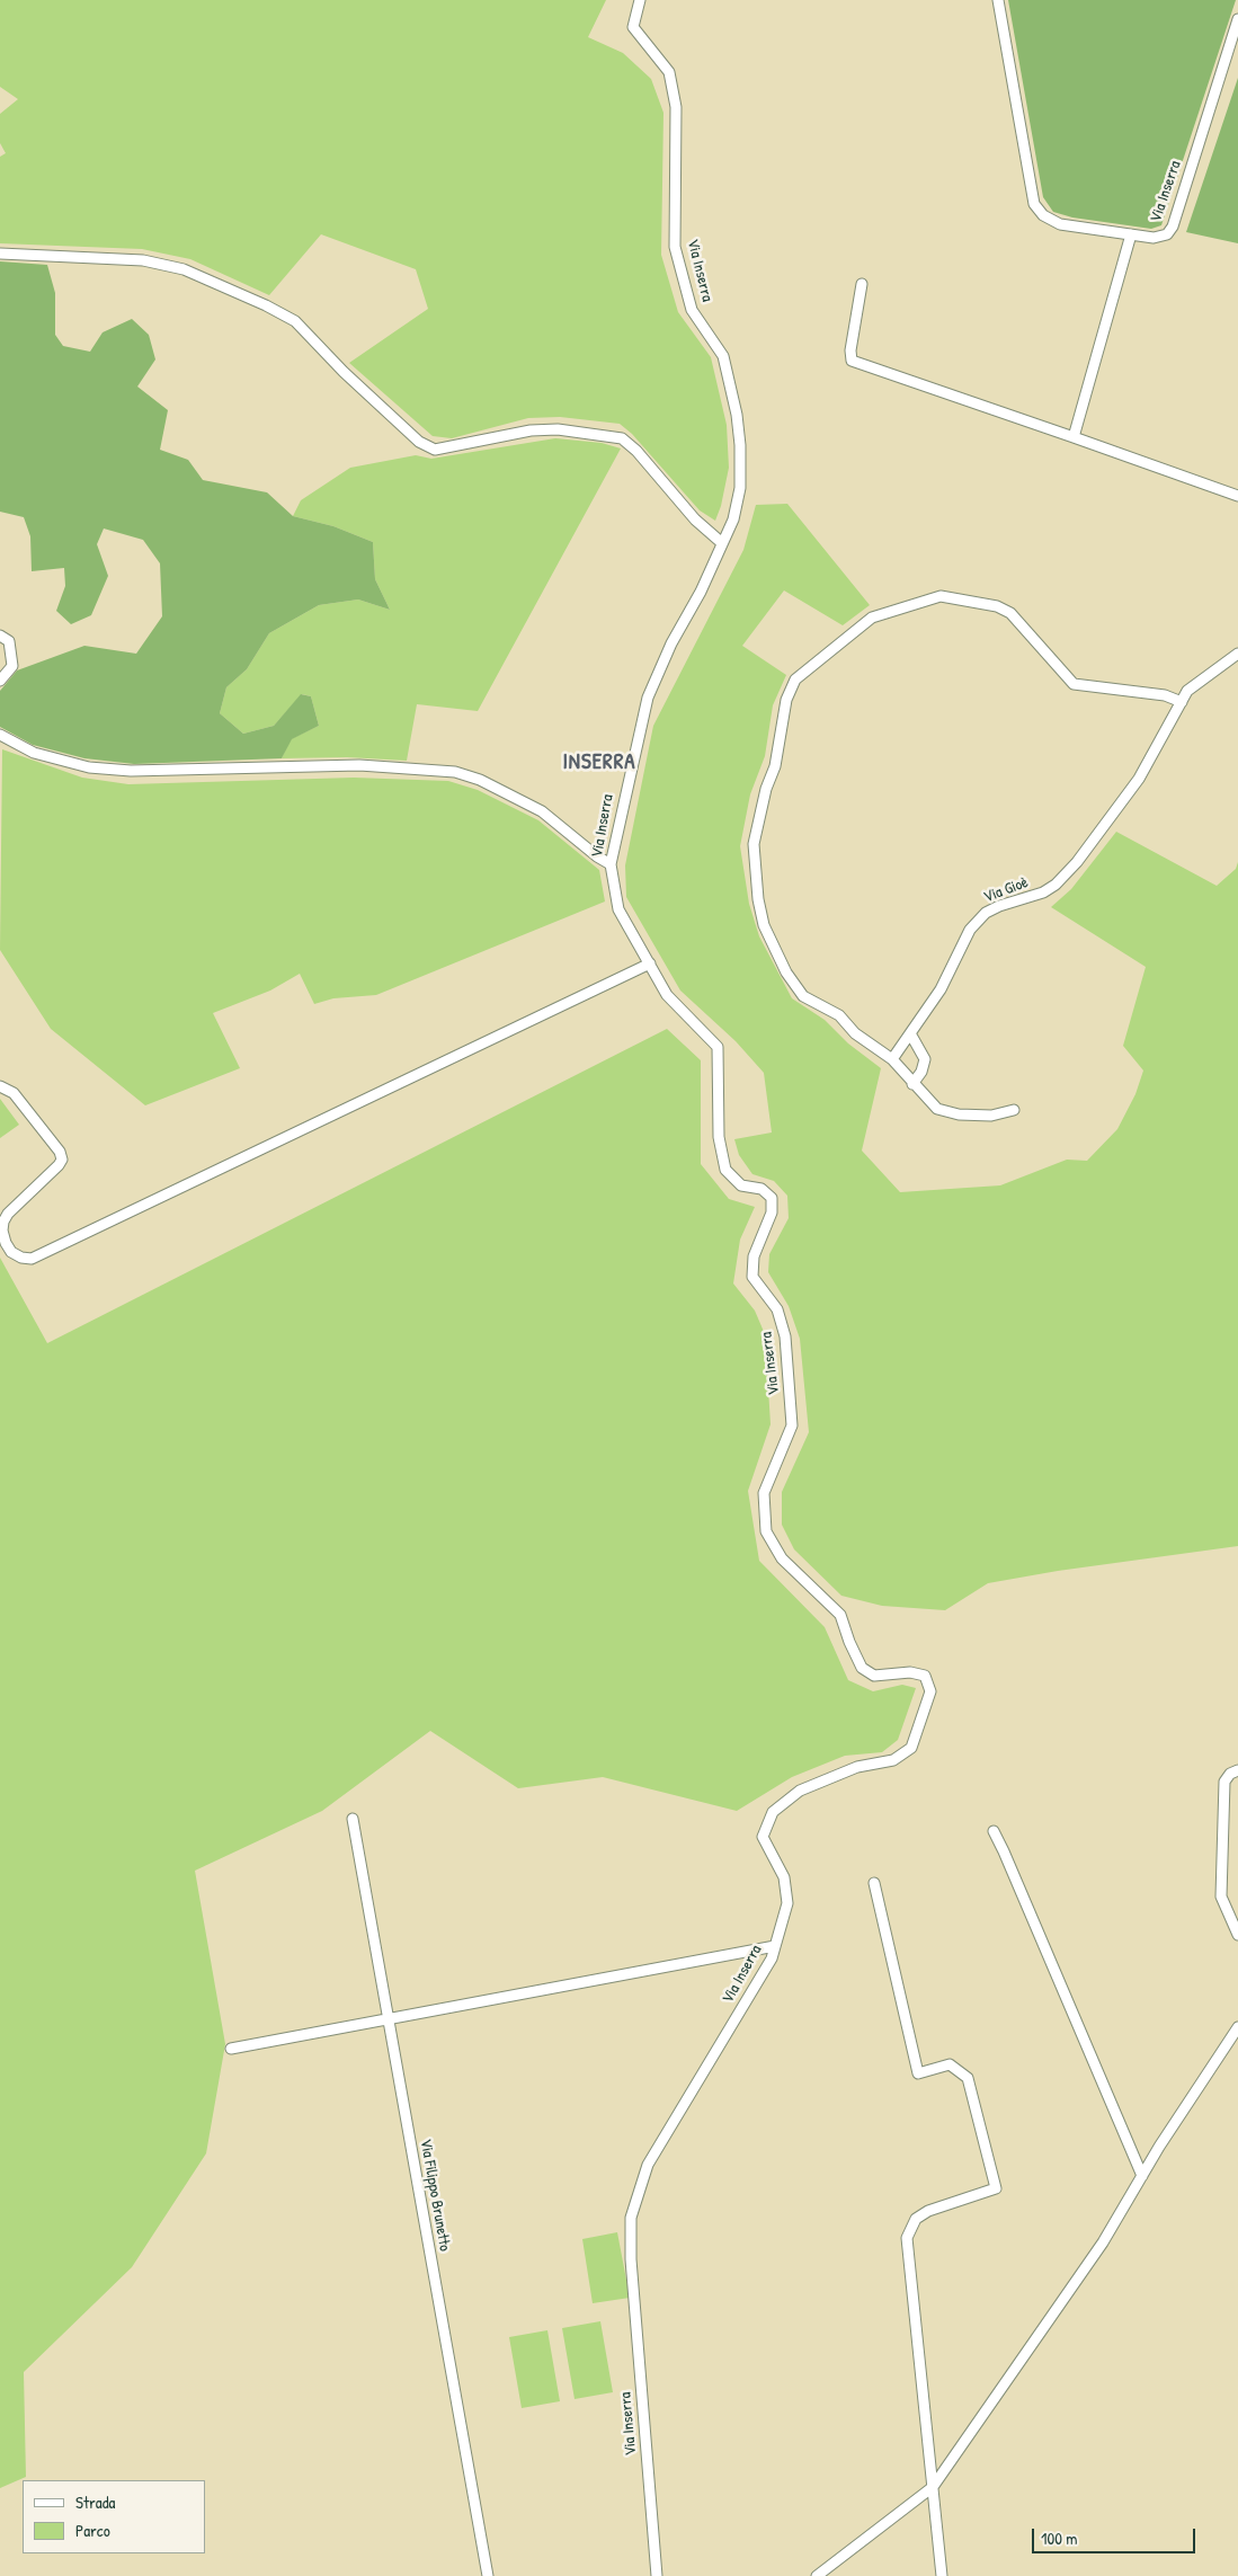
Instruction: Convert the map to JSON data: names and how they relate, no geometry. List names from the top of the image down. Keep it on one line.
{"streets":{"street":["Via Inserra","Via Gioè","Via Filippo Brunetto"]},"districts":["INSERRA"],"legend":["Strada","Parco"],"scale_bar":"100 m"}
